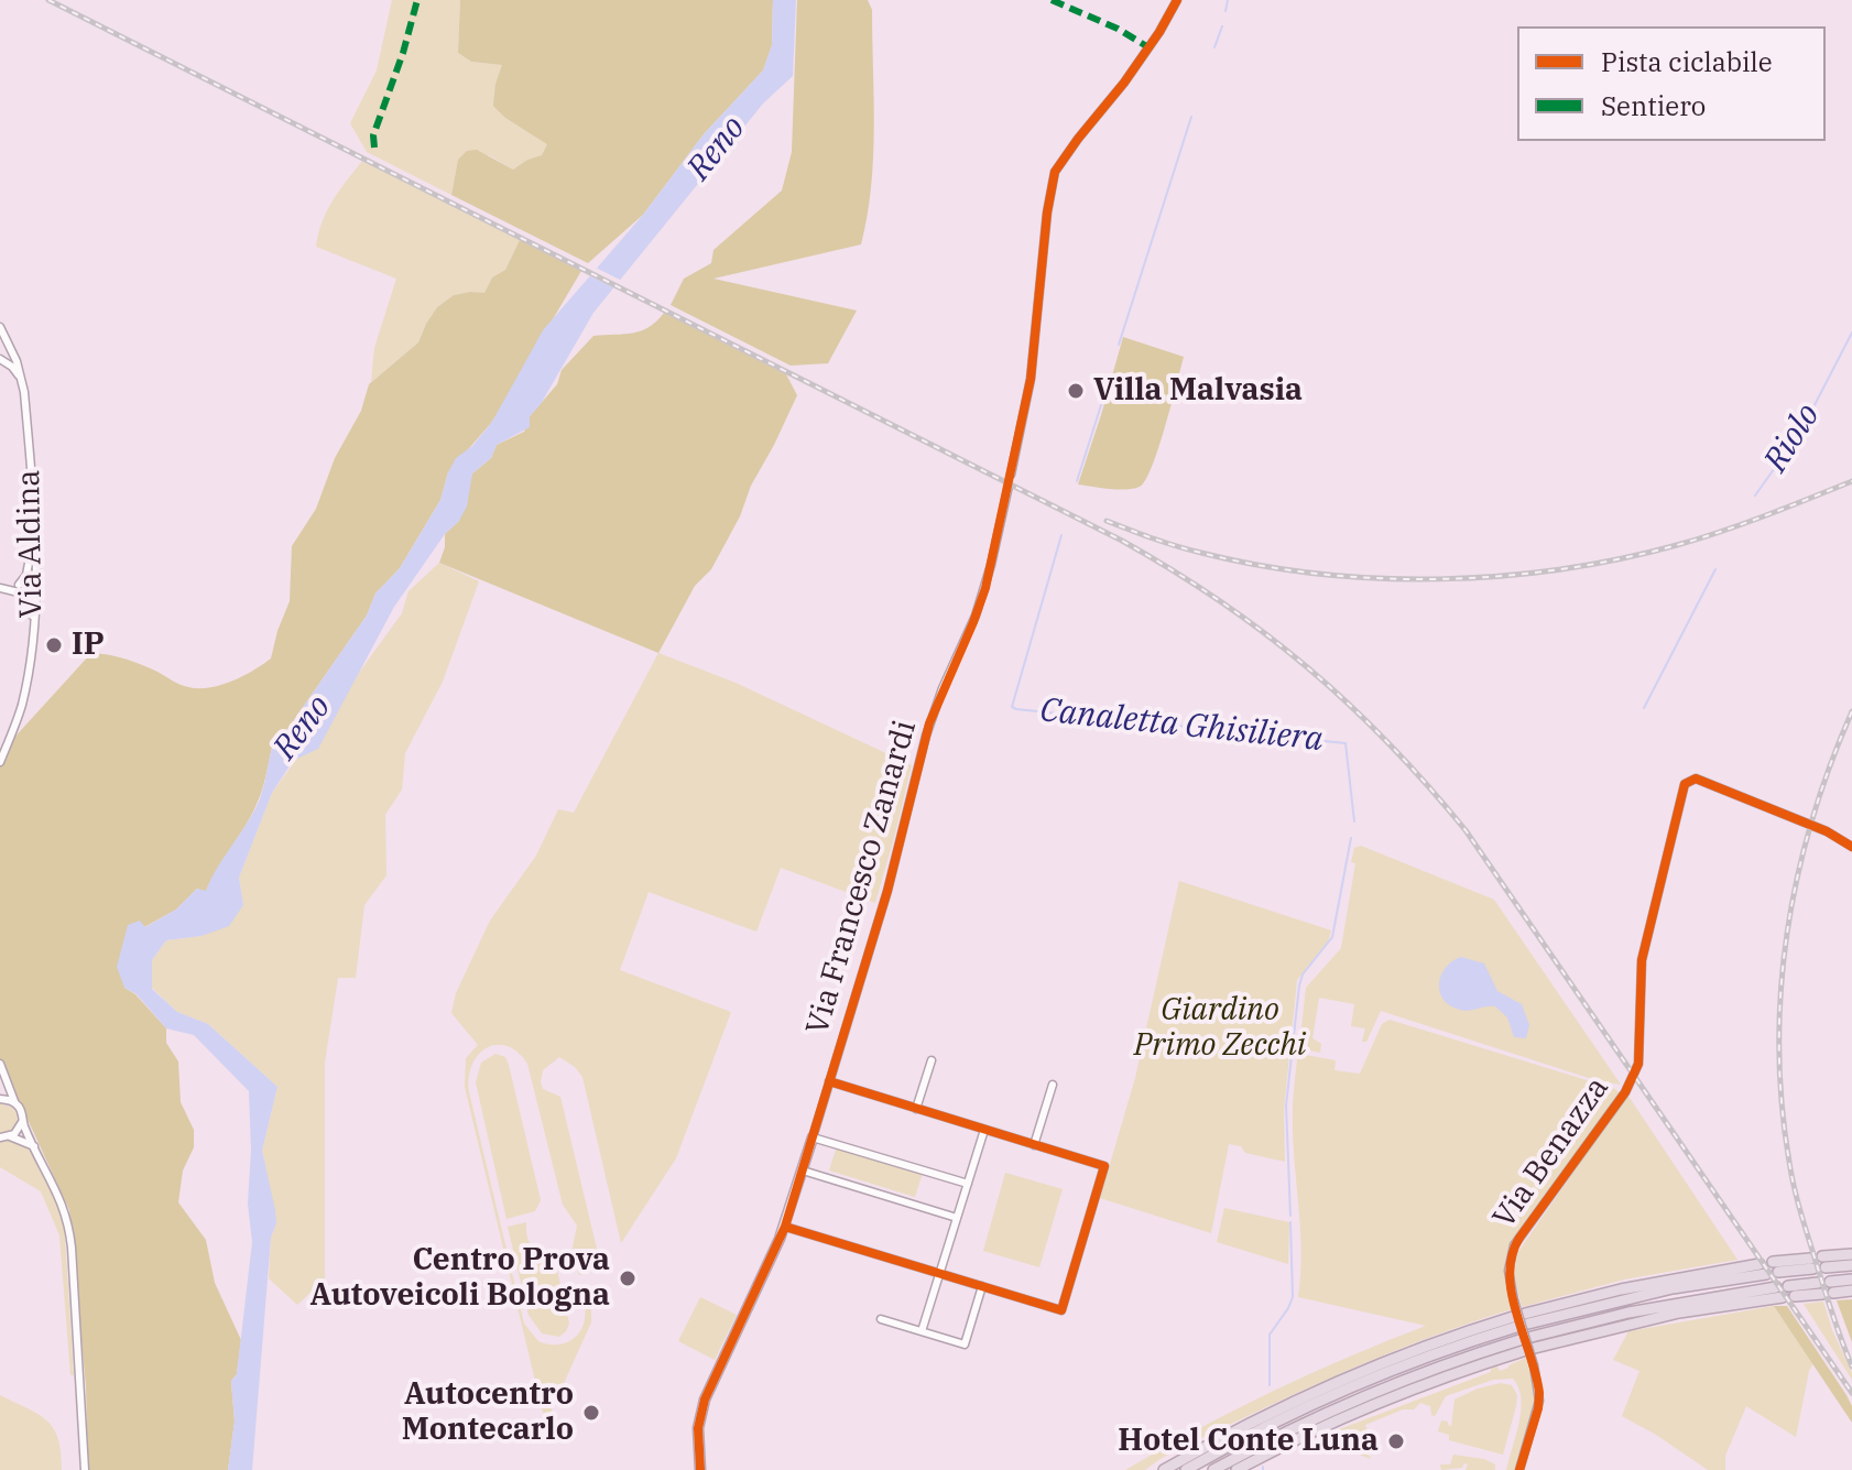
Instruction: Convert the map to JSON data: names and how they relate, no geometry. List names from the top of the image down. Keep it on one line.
{"streets":{"main road":["Via Francesco Zanardi"],"street":["Via Aldina","Via Benazza"]},"water":["Reno","Riolo","Canaletta Ghisiliera"],"parks":["Giardino Primo Zecchi"],"places":["Villa Malvasia","IP","Centro Prova Autoveicoli Bologna","Autocentro Montecarlo","Hotel Conte Luna"],"legend":["Pista ciclabile","Sentiero"]}
